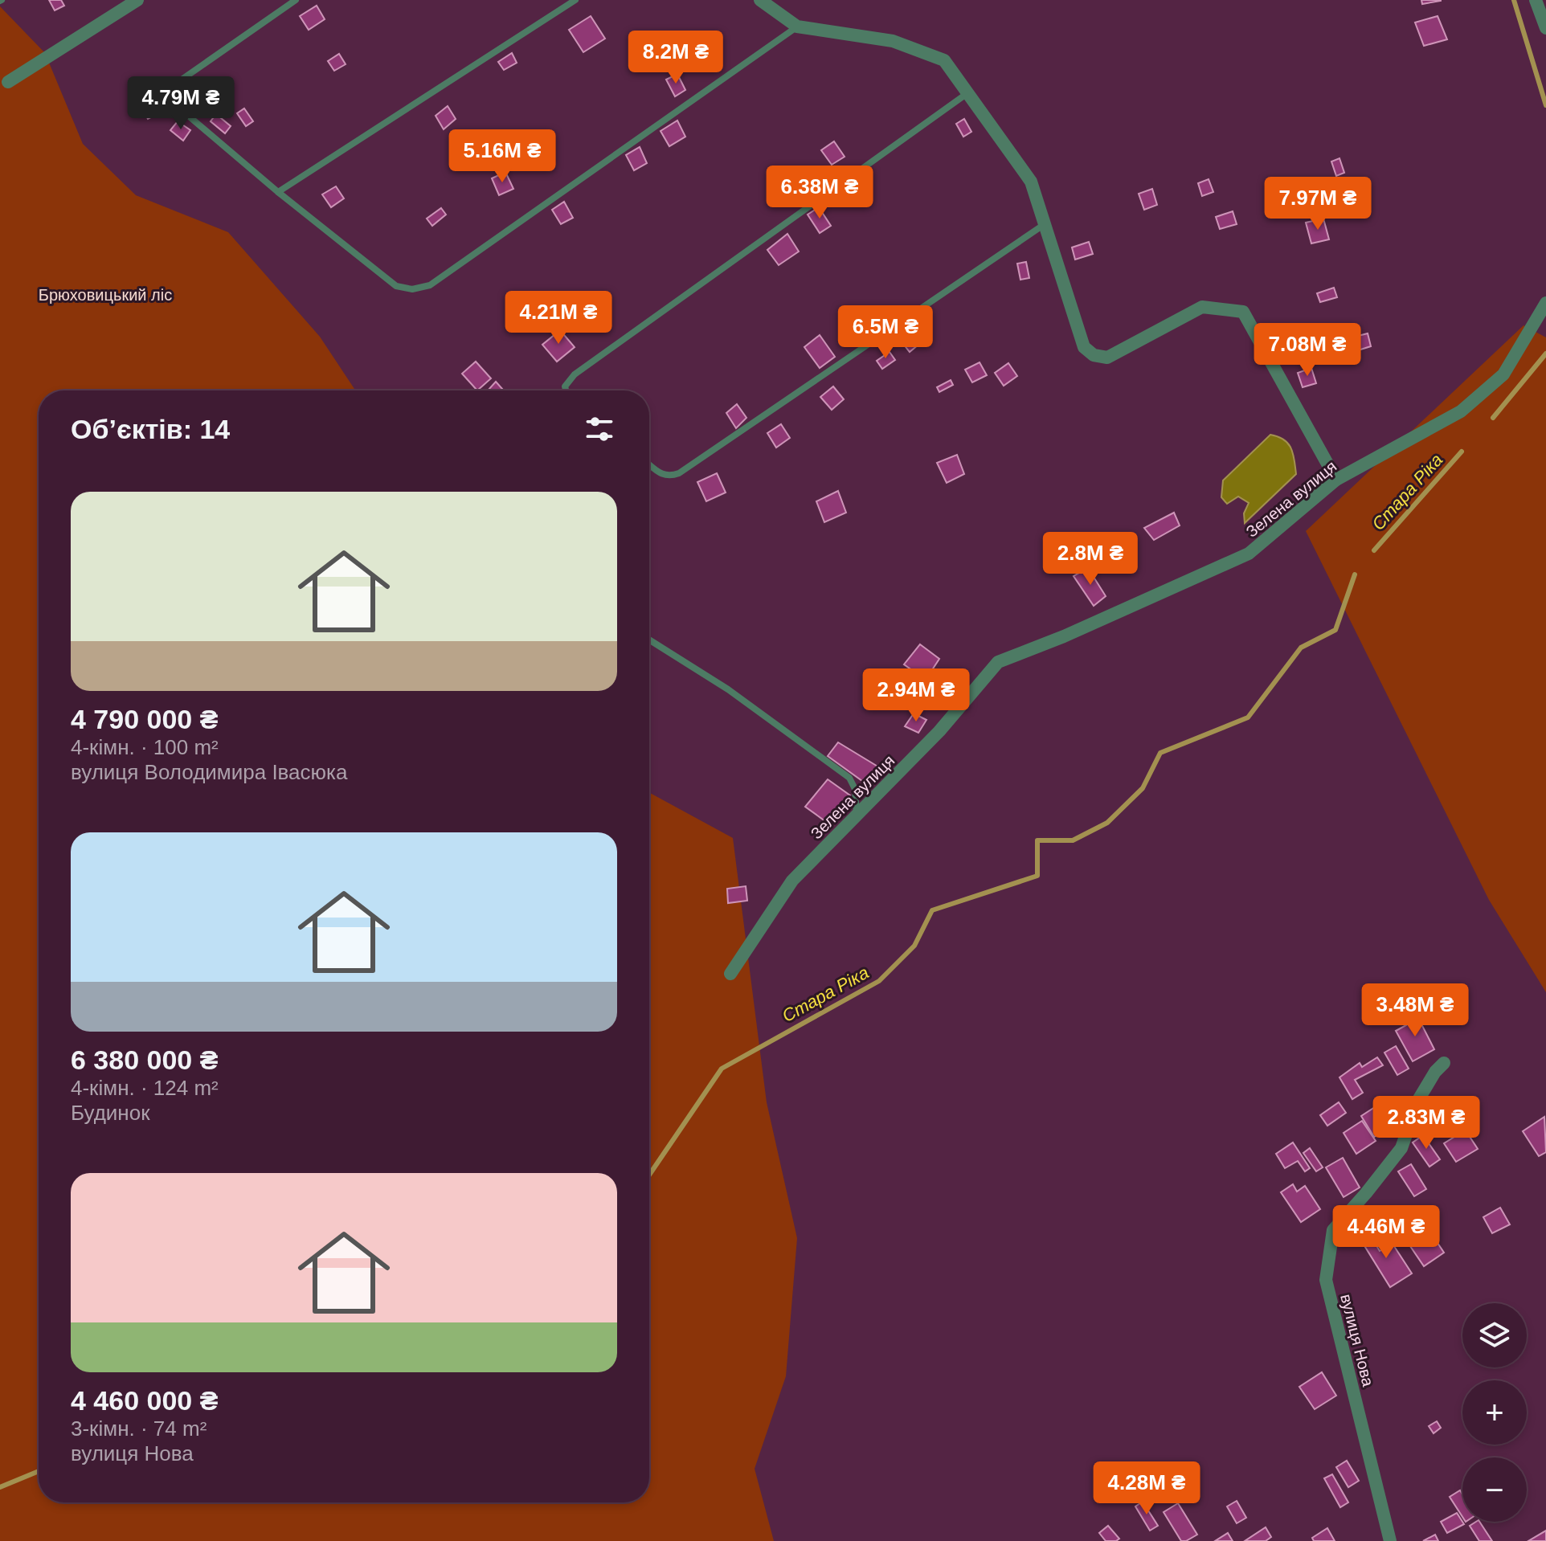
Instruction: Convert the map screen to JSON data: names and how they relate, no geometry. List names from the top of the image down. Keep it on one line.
{"streets":{"street":["Зелена вулиця","вулиця Нова"]},"water":["Стара Ріка"],"parks":["Брюховицький ліс"],"page":{"price":["8.2M ₴","4.79M ₴","5.16M ₴","6.38M ₴","7.97M ₴","4.21M ₴","6.5M ₴","7.08M ₴","2.8M ₴","2.94M ₴","3.48M ₴","2.83M ₴","4.46M ₴","4.28M ₴"],"heading":"Об’єктів: 14","list":[{"name":"4 790 000 ₴","note":"4-кімн. · 100 m² · вулиця Володимира Івасюка"},{"name":"6 380 000 ₴","note":"4-кімн. · 124 m² · Будинок"},{"name":"4 460 000 ₴","note":"3-кімн. · 74 m² · вулиця Нова"}],"map_buttons":["+","−"]}}
